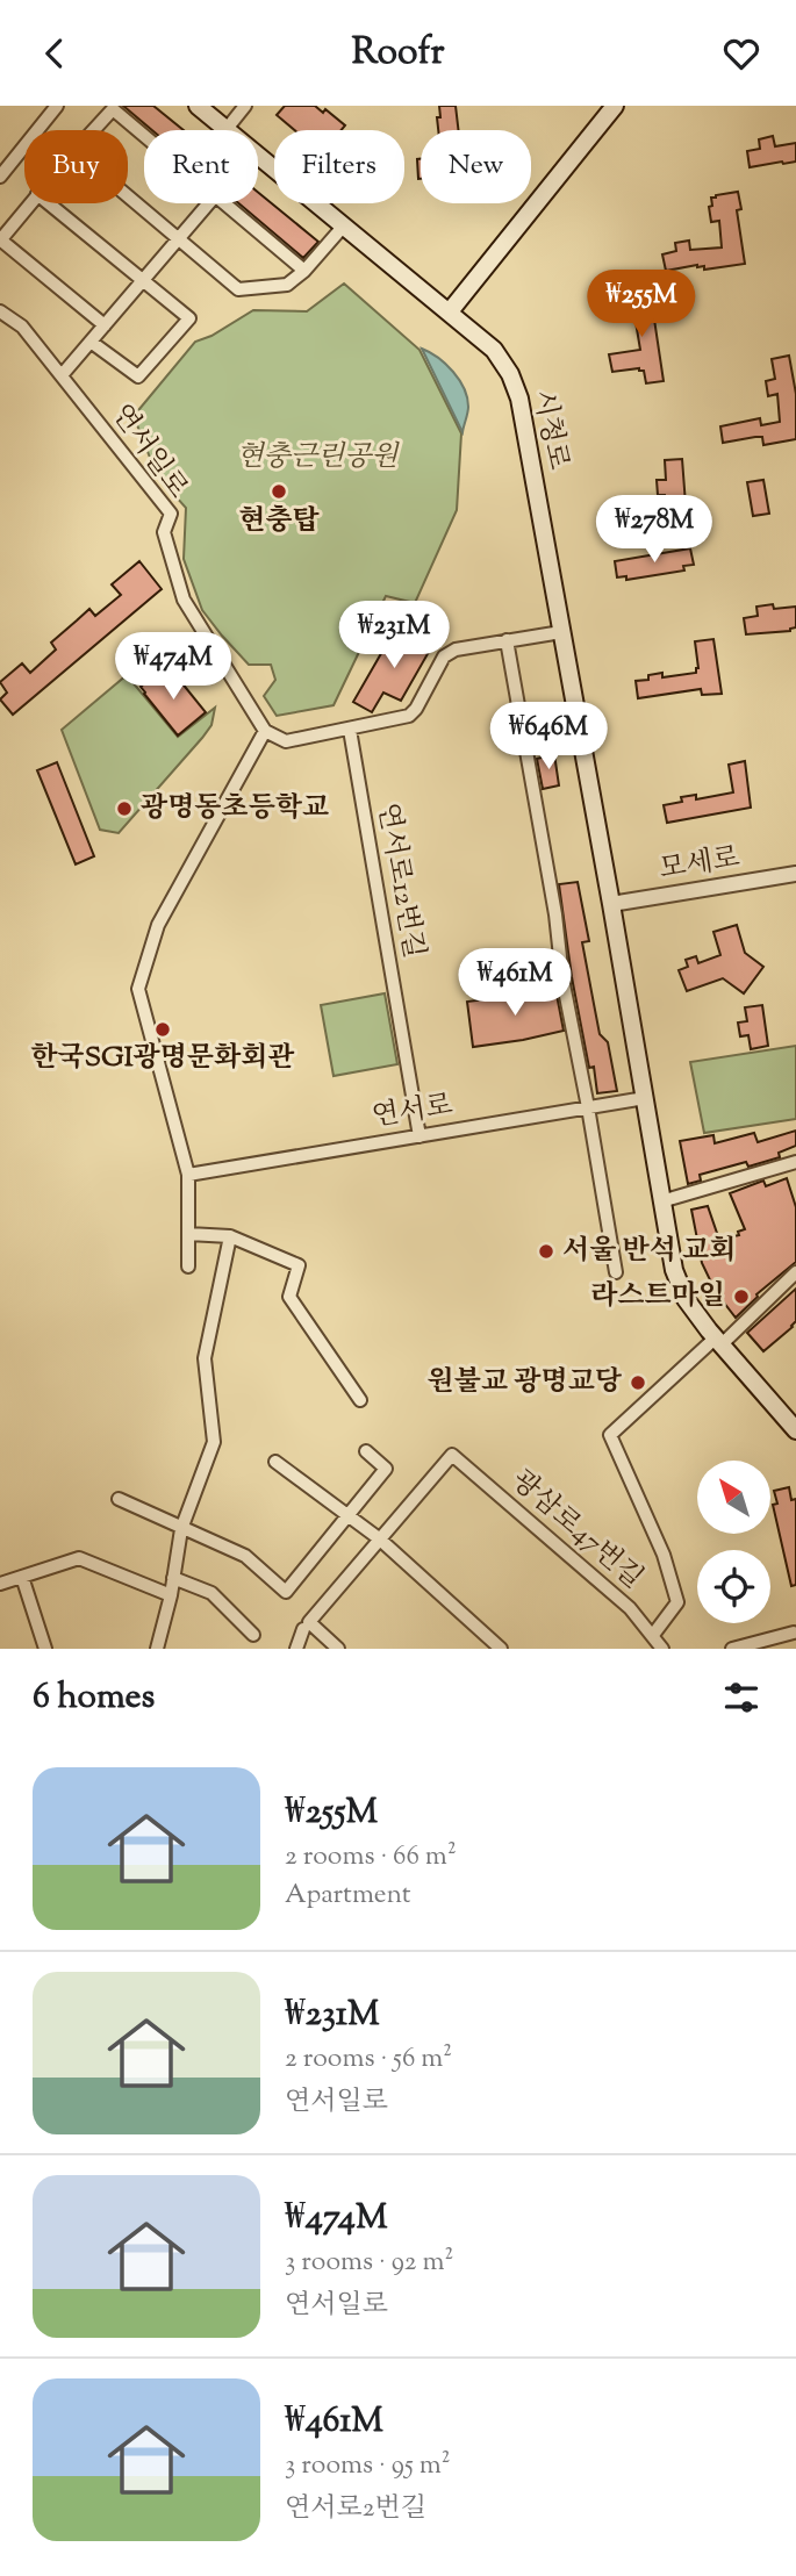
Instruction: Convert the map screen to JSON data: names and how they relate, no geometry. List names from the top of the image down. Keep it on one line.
{"streets":{"main road":["시청로"],"street":["연서일로","모세로","연서로12번길","연서로","광삼로47번길"]},"crossings":[["시청로","모세로"],["시청로","연서로"],["연서로12번길","연서로"]],"parks":["현충근린공원"],"places":["현충탑","광명동초등학교","한국SGI광명문화회관","서울 반석 교회","라스트마일","원불교 광명교당"],"north":"top left","page":{"header":"Roofr","chip":["Buy","Rent","Filters","New"],"price":["₩255M","₩278M","₩231M","₩474M","₩646M","₩461M"],"heading":"6 homes","list":[{"name":"₩255M","note":"2 rooms · 66 m² · Apartment"},{"name":"₩231M","note":"2 rooms · 56 m² · 연서일로"},{"name":"₩474M","note":"3 rooms · 92 m² · 연서일로"},{"name":"₩461M","note":"3 rooms · 95 m² · 연서로2번길"}]}}
